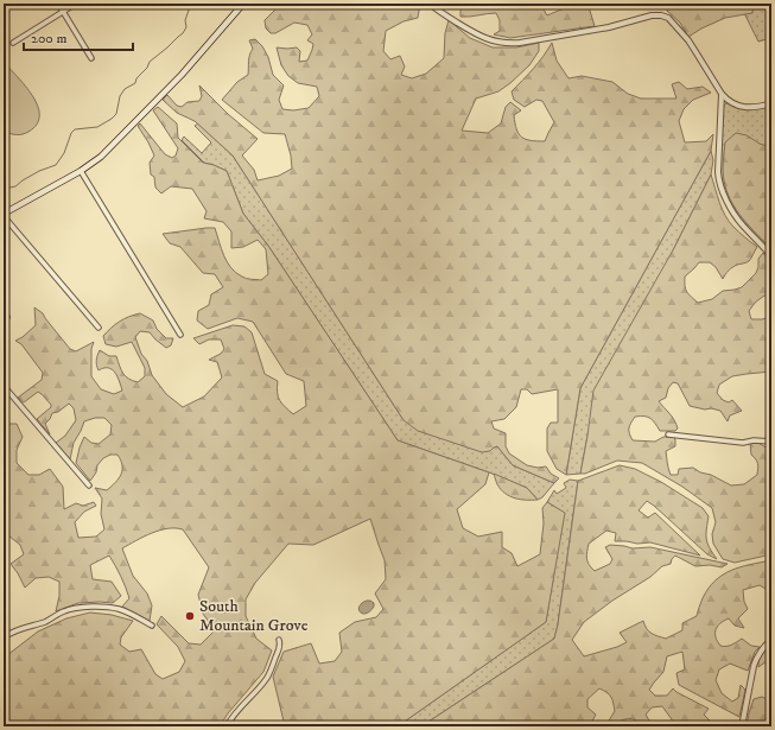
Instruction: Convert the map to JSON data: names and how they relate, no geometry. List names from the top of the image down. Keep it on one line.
{"places":["South Mountain Grove"],"scale_bar":"200 m"}
